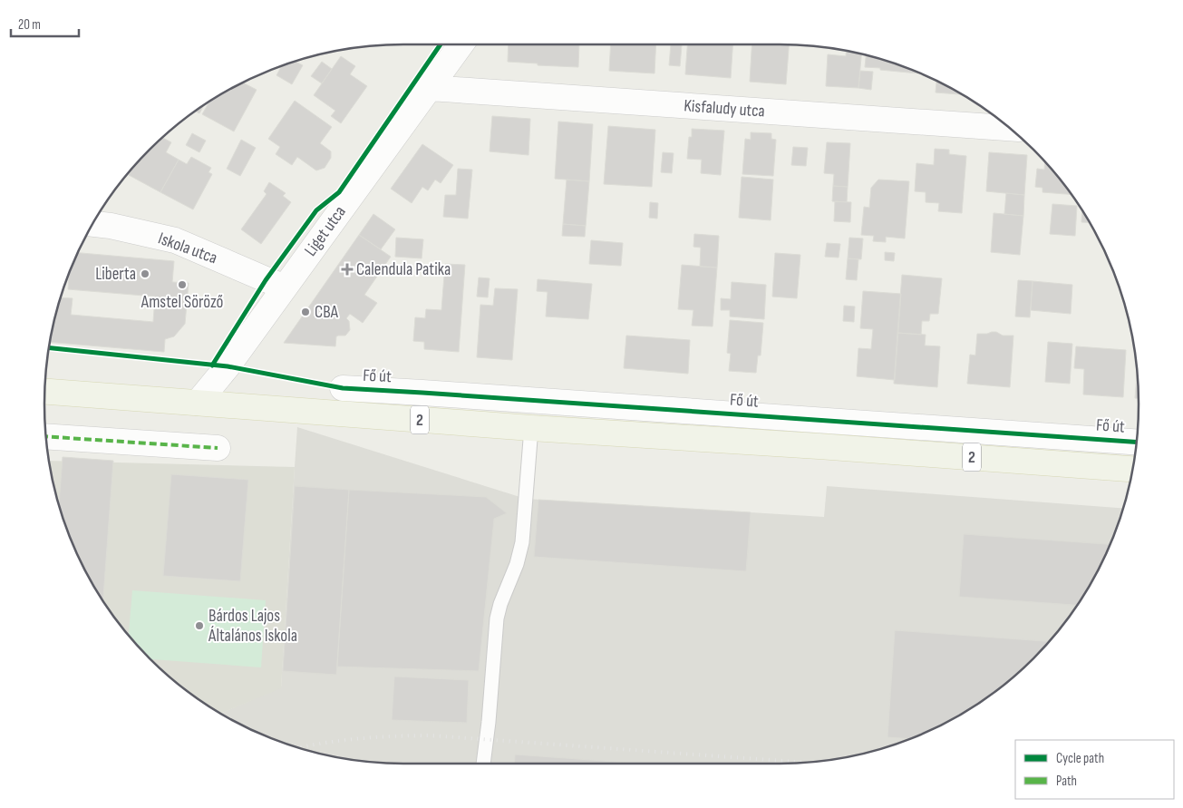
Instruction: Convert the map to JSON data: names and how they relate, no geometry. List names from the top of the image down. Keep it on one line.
{"streets":{"main road":["2"],"street":["Kisfaludy utca","Liget utca","Iskola utca","Fő út"]},"crossings":[["Kisfaludy utca","Liget utca"],["Liget utca","Iskola utca"],["Liget utca","2"],["Fő út","2"]],"places":{"health":["Calendula Patika"],"other":["Liberta","Amstel Söröző","CBA","Bárdos Lajos Általános Iskola"]},"legend":["Cycle path","Path"],"scale_bar":"20 m"}
